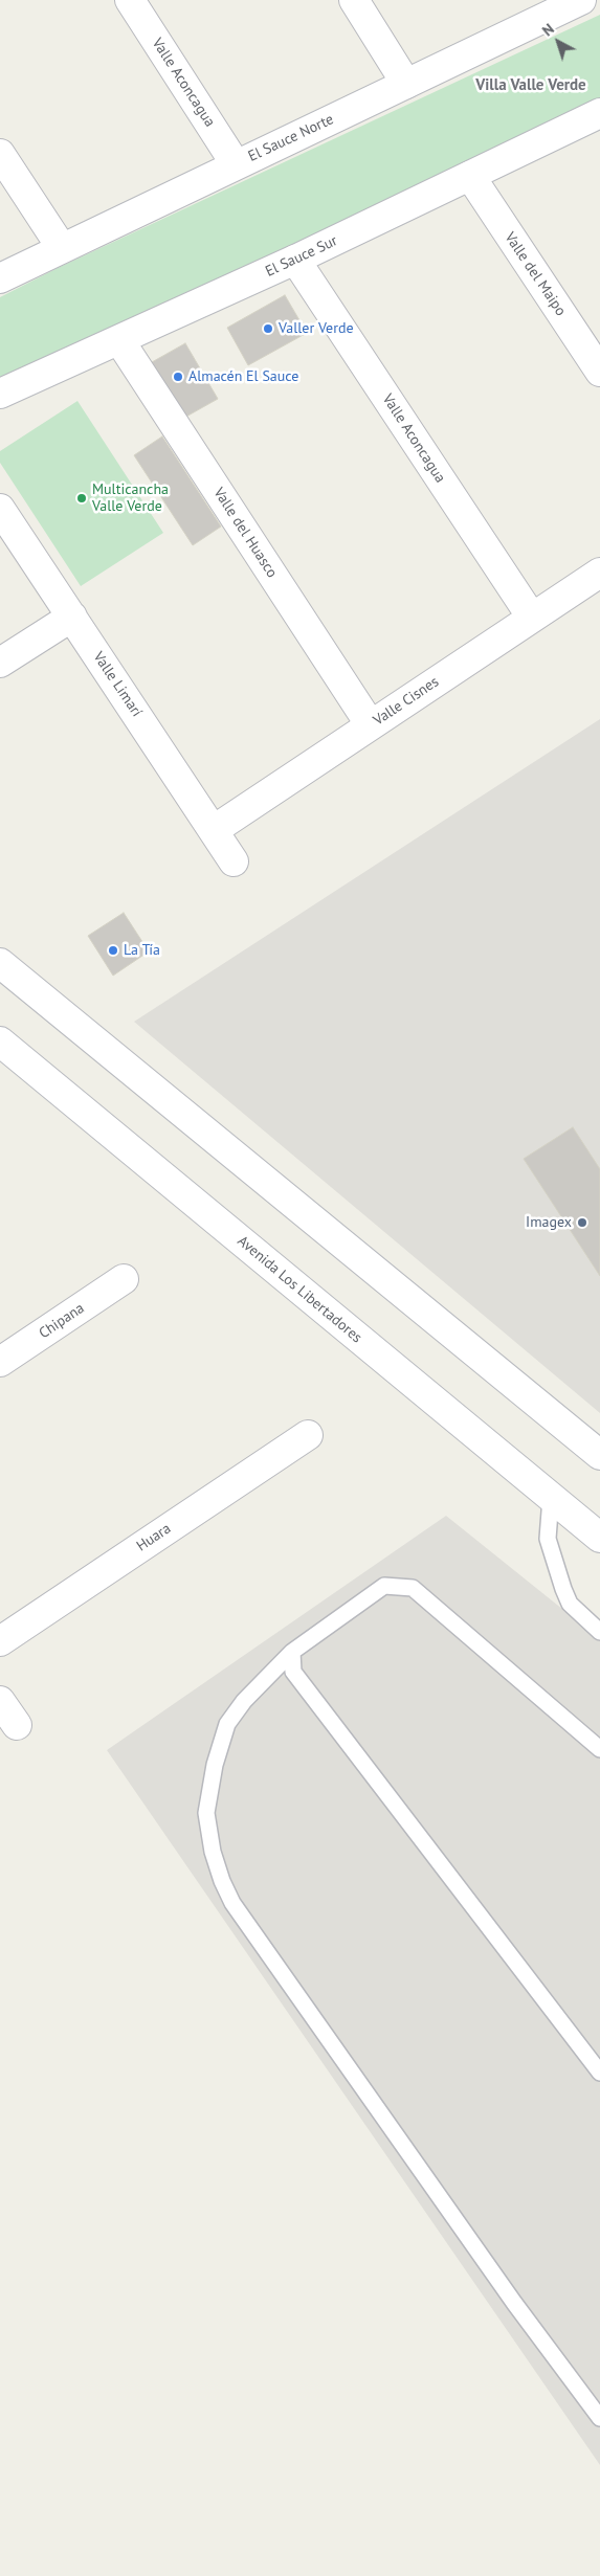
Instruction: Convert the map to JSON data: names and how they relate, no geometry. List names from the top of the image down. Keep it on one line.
{"streets":{"street":["Valle Aconcagua","El Sauce Norte","El Sauce Sur","Valle del Maipo","Valle del Huasco","Valle Limarí","Valle Cisnes","Avenida Los Libertadores","Chipana","Huara"]},"crossings":[["Valle Aconcagua","El Sauce Norte"],["Valle Aconcagua","El Sauce Sur"],["Valle Aconcagua","Valle Cisnes"],["El Sauce Sur","Valle del Maipo"],["El Sauce Sur","Valle del Huasco"],["Valle del Huasco","Valle Cisnes"],["Valle Limarí","Valle Cisnes"]],"districts":["Villa Valle Verde"],"places":["Valler Verde","Almacén El Sauce","Multicancha Valle Verde","La Tía","Imagex"],"north":"top left"}
